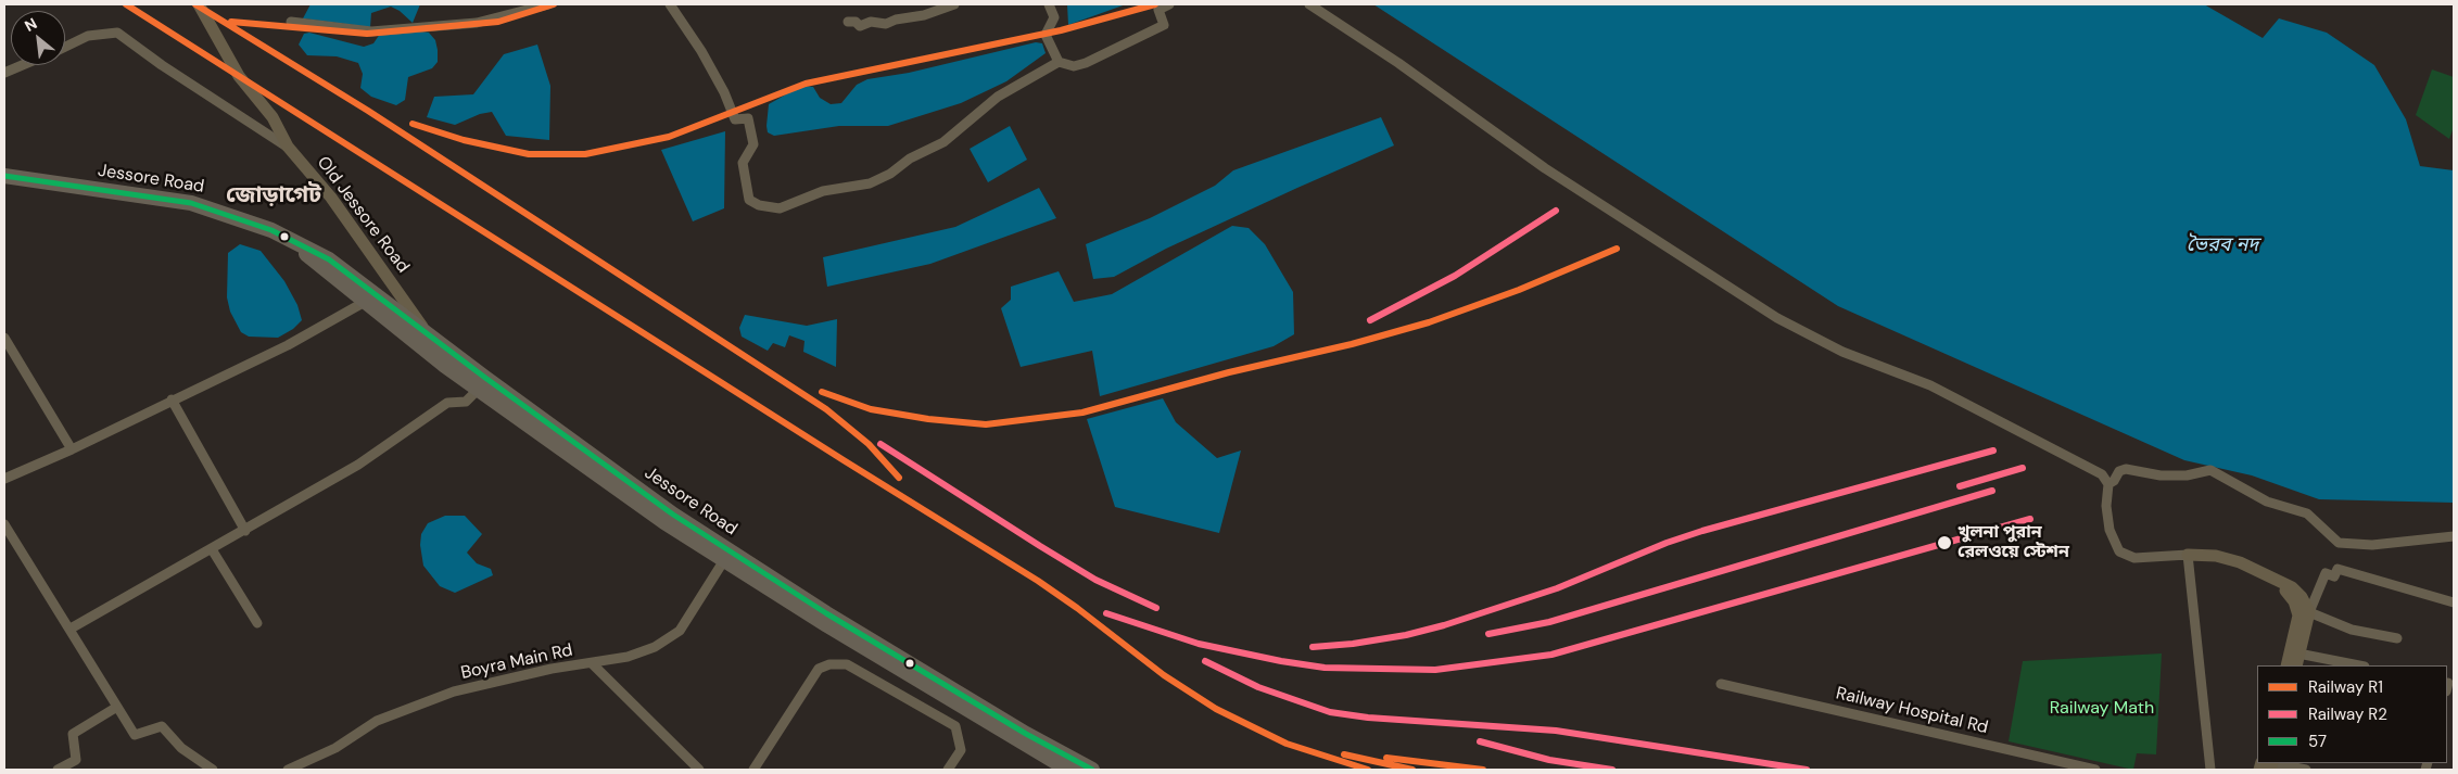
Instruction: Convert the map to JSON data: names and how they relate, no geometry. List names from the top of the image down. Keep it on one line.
{"streets":{"highway":["Jessore Road"],"main road":["Old Jessore Road"],"street":["Boyra Main Rd","Railway Hospital Rd"]},"crossings":[["Jessore Road","Old Jessore Road"],["Jessore Road","Boyra Main Rd"]],"districts":["জোড়াগেট"],"water":["ভৈরব নদ"],"parks":["Railway Math"],"places":["খুলনা পুরান রেলওয়ে স্টেশন"],"lines":["rail line R1","transit line 57","rail line R2"],"legend":["Railway R1","Railway R2","57"],"north":"top left"}
